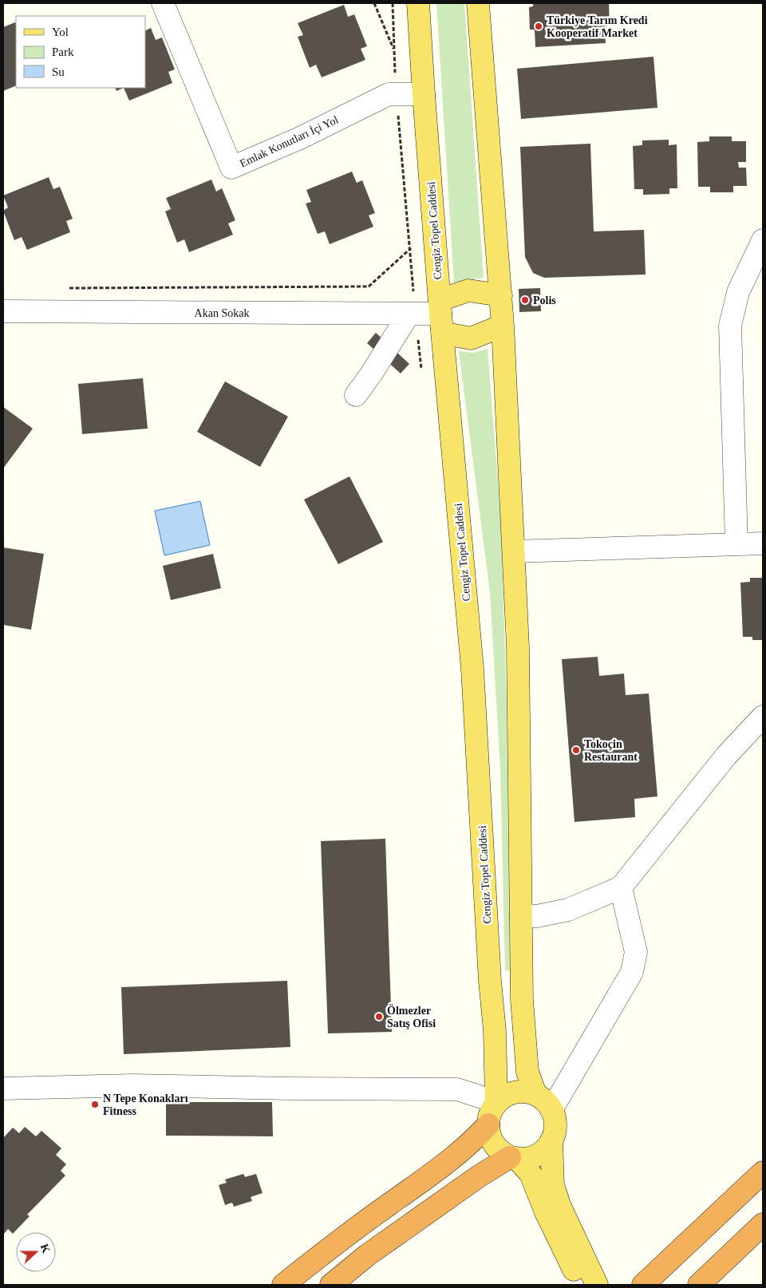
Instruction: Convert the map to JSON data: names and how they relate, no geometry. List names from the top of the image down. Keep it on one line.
{"streets":{"main road":["Cengiz Topel Caddesi"],"street":["Emlak Konutları İçi Yol","Akan Sokak"]},"crossings":[["Emlak Konutları İçi Yol","Cengiz Topel Caddesi"],["Cengiz Topel Caddesi","Akan Sokak"]],"places":["Türkiye Tarım Kredi Kooperatif Market","Polis","Tokoçin Restaurant","Ölmezler Satış Ofisi","N Tepe Konakları Fitness"],"legend":["Yol","Park","Su"],"north":"right"}
